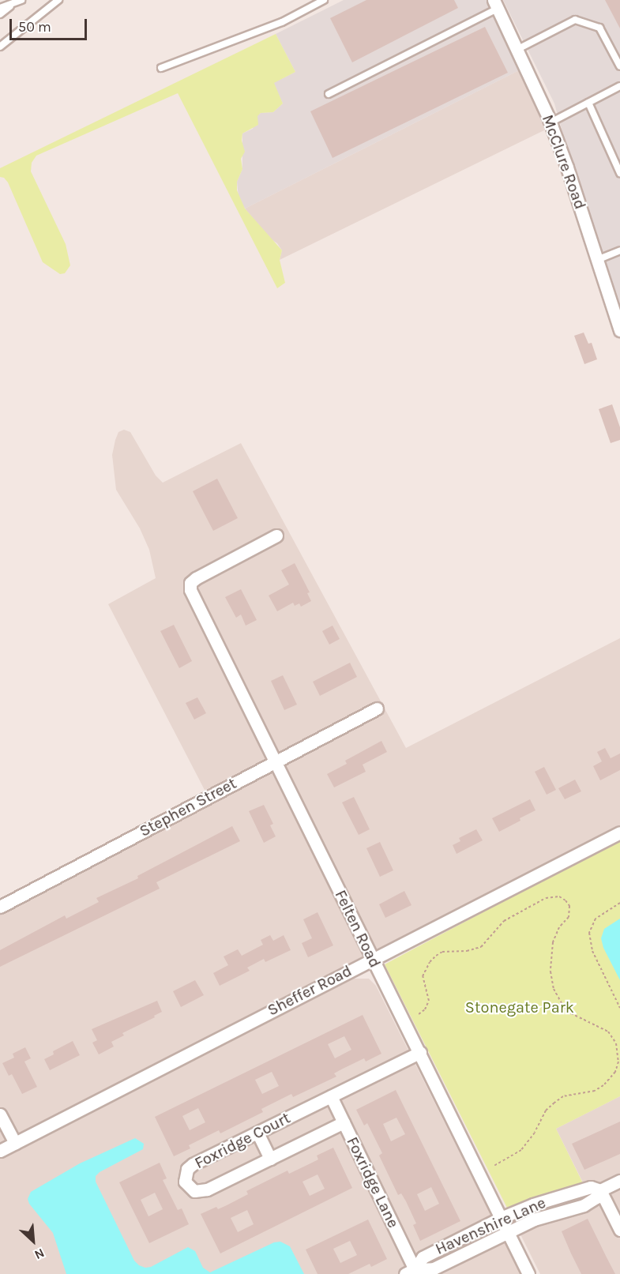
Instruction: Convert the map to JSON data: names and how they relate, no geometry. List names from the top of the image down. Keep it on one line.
{"streets":{"street":["McClure Road","Stephen Street","Felten Road","Sheffer Road","Foxridge Court","Foxridge Lane","Havenshire Lane"]},"crossings":[["Stephen Street","Felten Road"],["Felten Road","Sheffer Road"],["Felten Road","Foxridge Court"],["Felten Road","Havenshire Lane"],["Foxridge Court","Foxridge Lane"],["Foxridge Lane","Havenshire Lane"]],"parks":["Stonegate Park"],"scale_bar":"50 m","north":"bottom right"}
